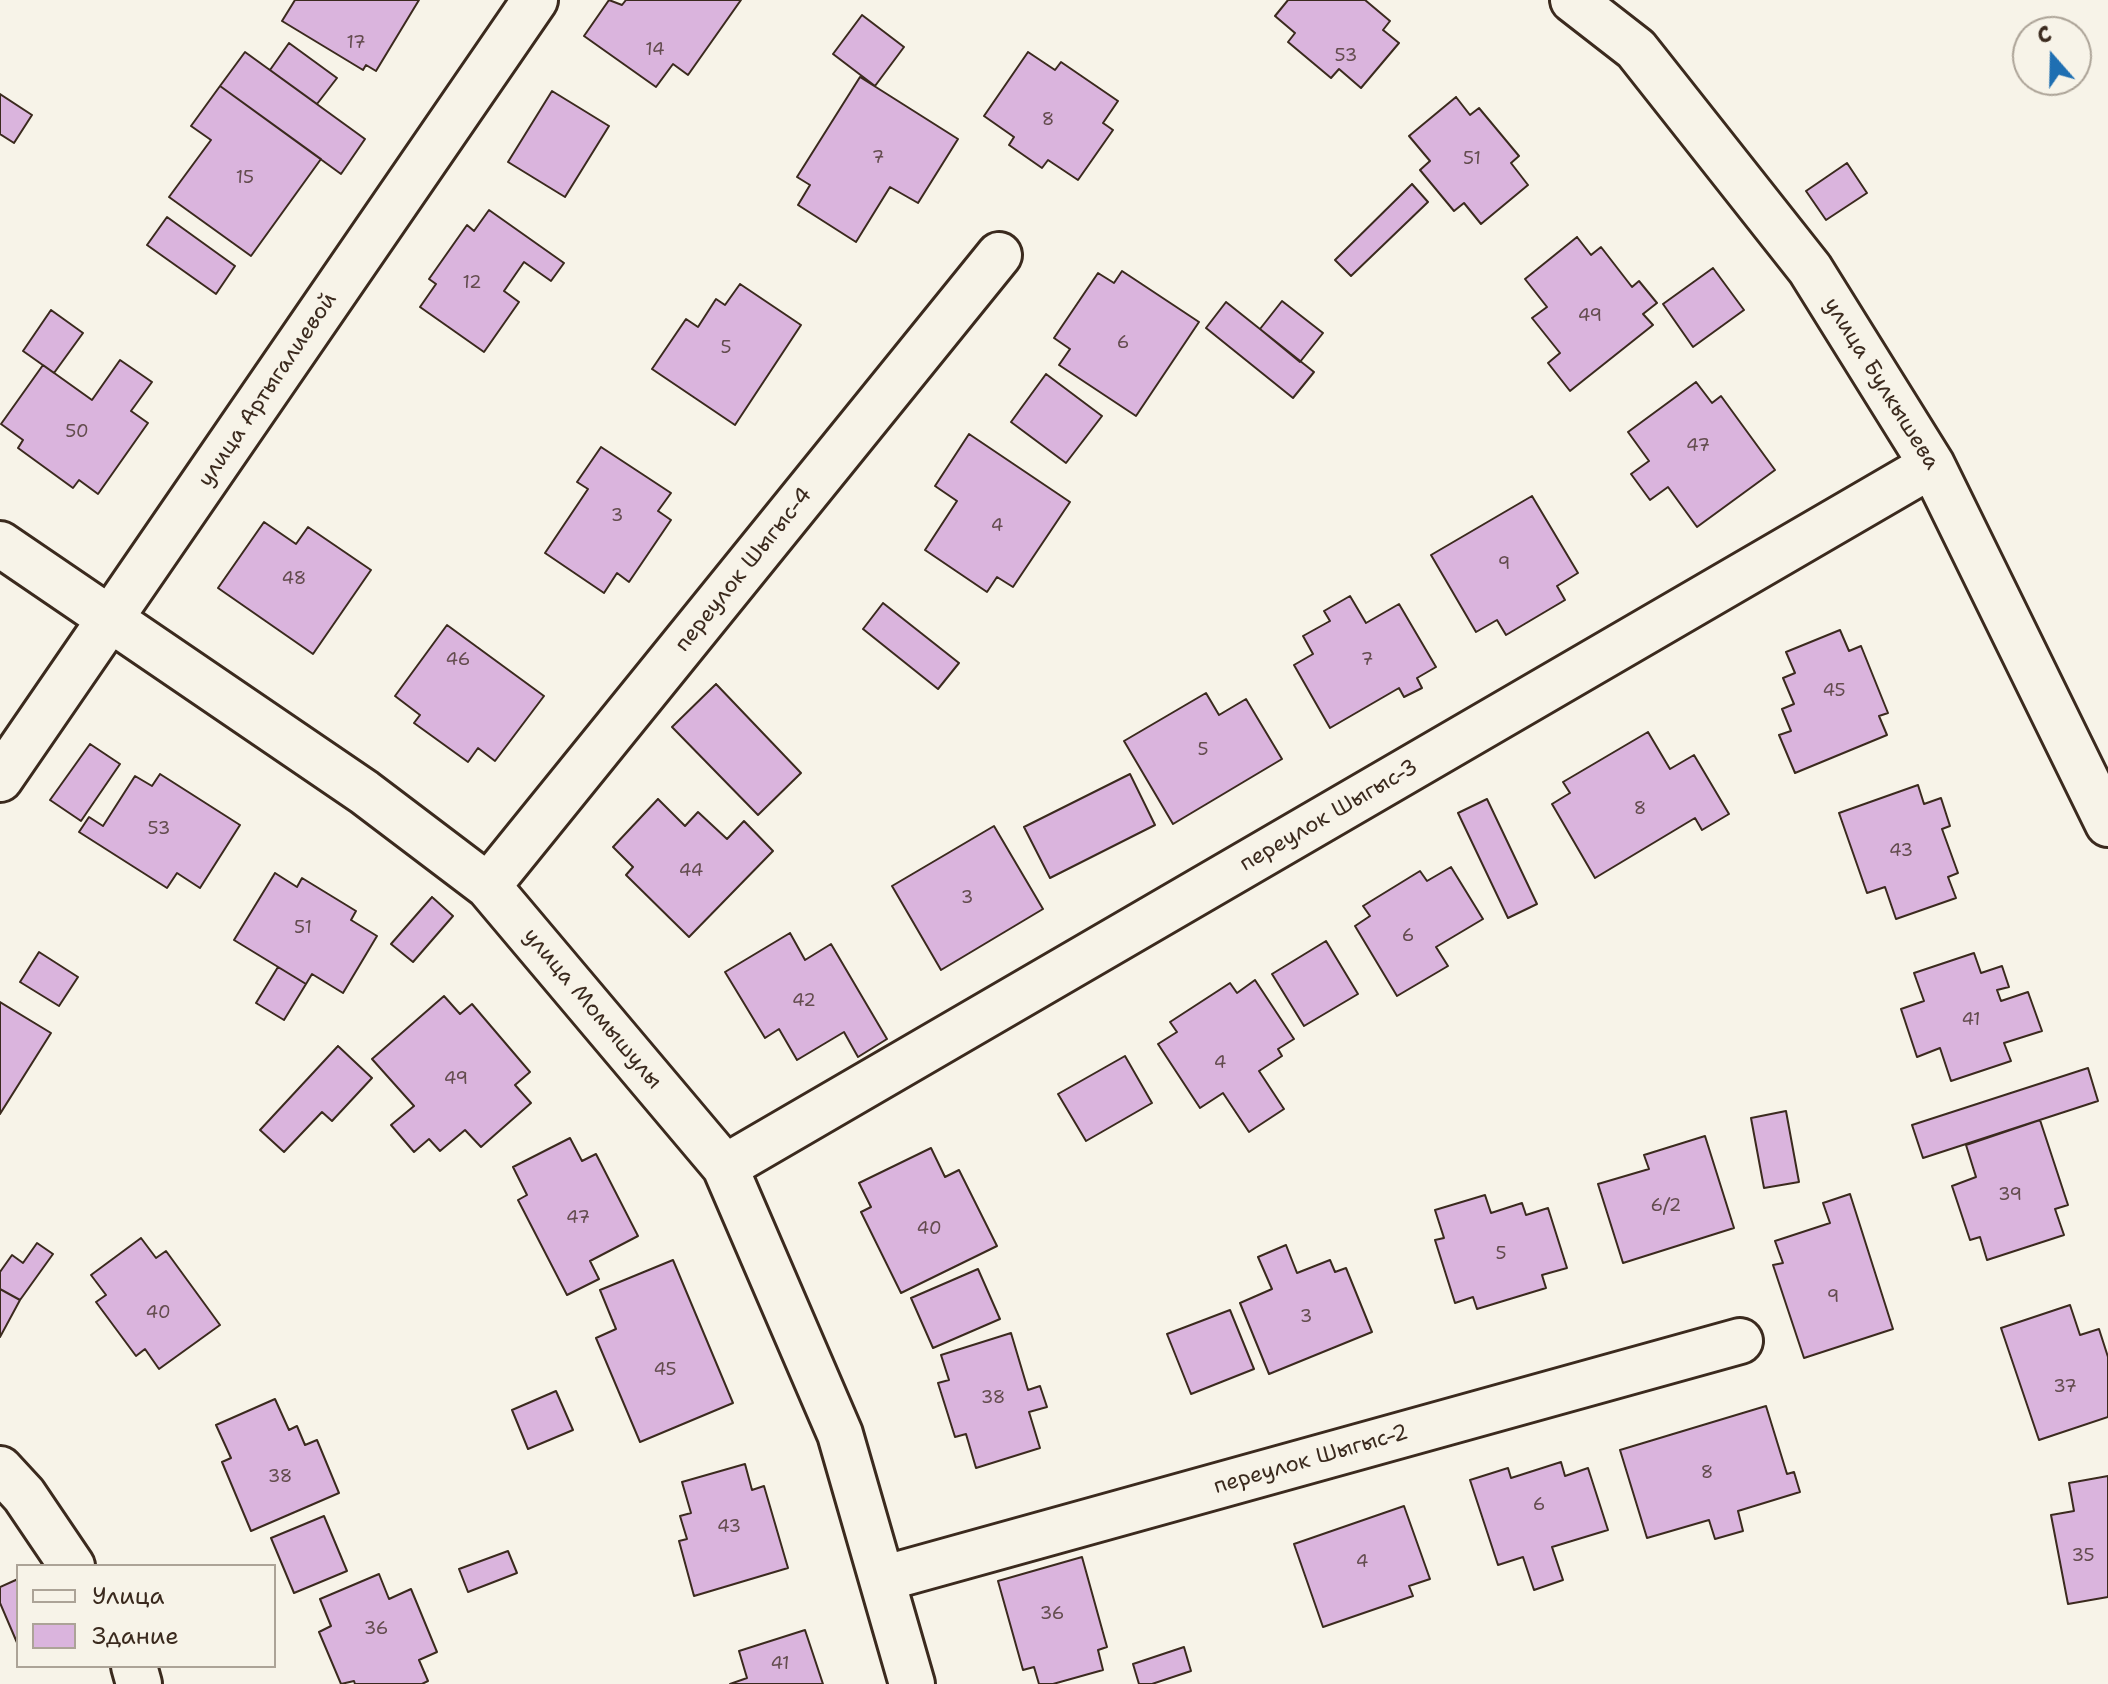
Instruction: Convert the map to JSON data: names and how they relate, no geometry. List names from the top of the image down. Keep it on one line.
{"streets":{"street":["улица Булкышева","улица Артыгалиевой","переулок Шыгыс-4","переулок Шыгыс-3","улица Момышулы","переулок Шыгыс-2"]},"crossings":[["улица Булкышева","переулок Шыгыс-3"],["улица Артыгалиевой","улица Момышулы"],["переулок Шыгыс-4","улица Момышулы"],["переулок Шыгыс-3","улица Момышулы"],["улица Момышулы","переулок Шыгыс-2"]],"house_numbers":["17","14","53","8","7","51","15","12","49","6","5","50","47","3","4","9","48","46","7","45","5","8","53","43","44","3","51","6","42","41","4","49","39","6/2","47","40","5","9","40","3","45","37","38","8","38","6","43","35","4","36","36","41"],"legend":["Улица","Здание"],"north":"top"}
